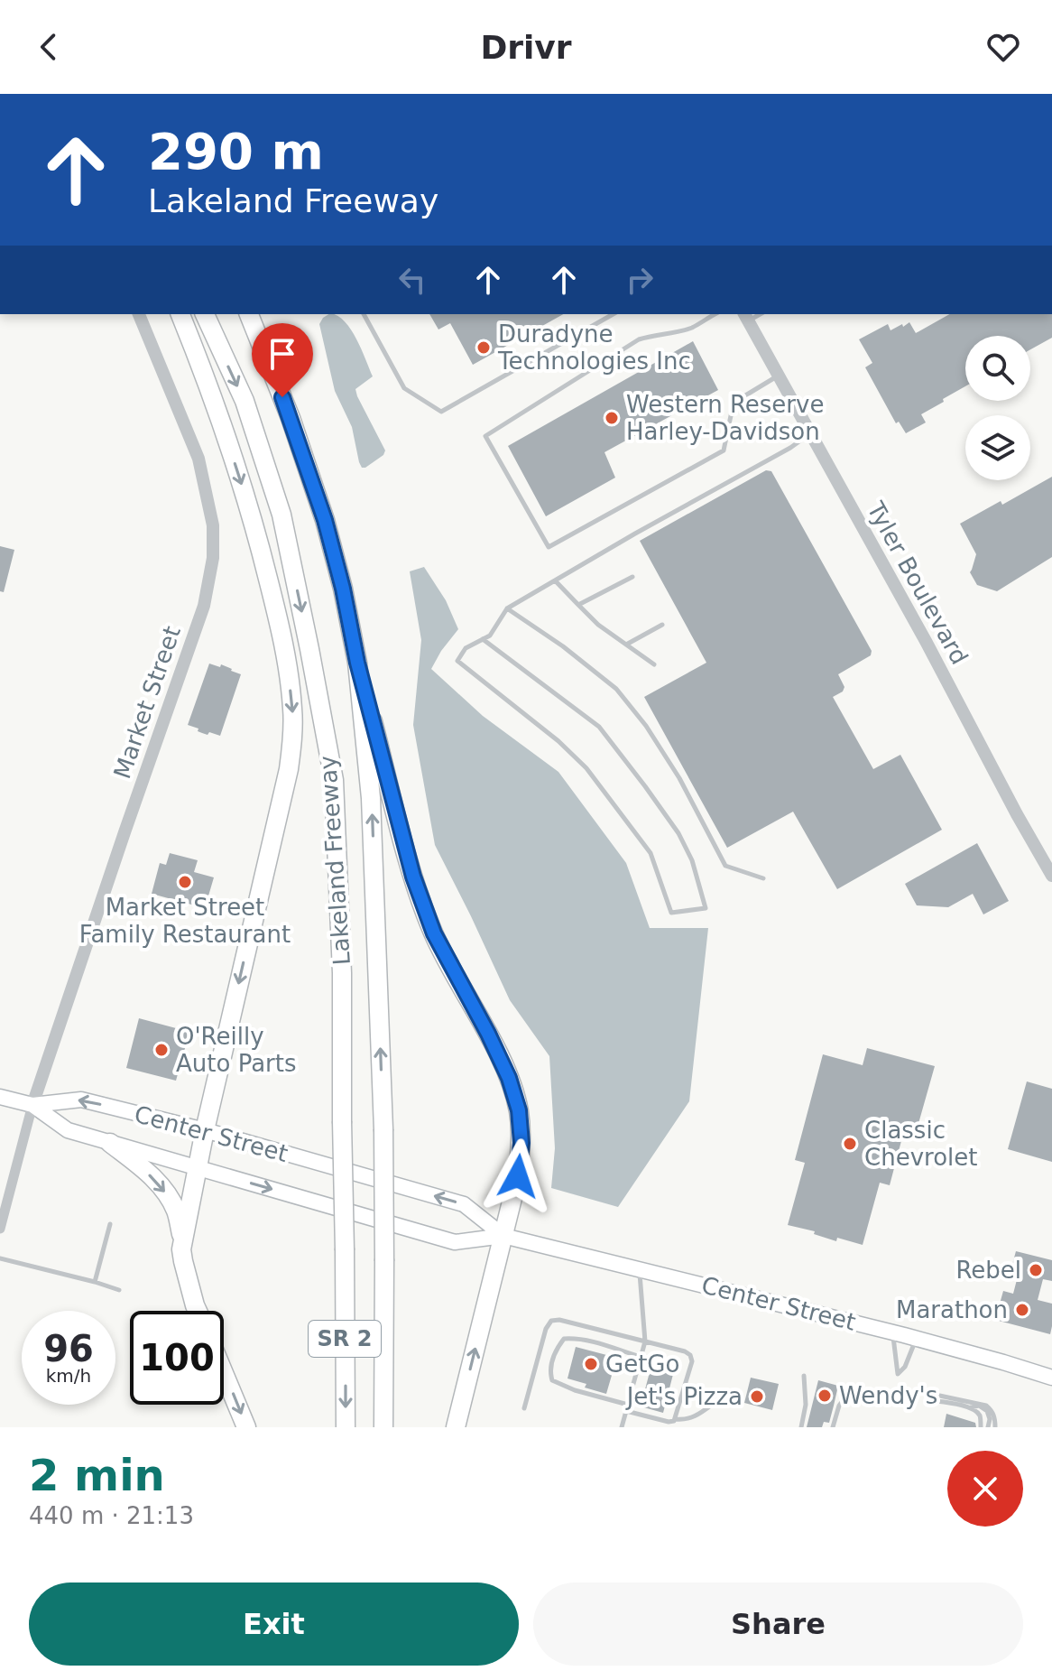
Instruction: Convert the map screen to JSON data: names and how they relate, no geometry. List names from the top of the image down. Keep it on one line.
{"streets":{"highway":["Lakeland Freeway","SR 2"],"main road":["Center Street"],"street":["Tyler Boulevard","Market Street"]},"crossings":[["Market Street","Center Street"]],"places":["Duradyne Technologies Inc","Western Reserve Harley-Davidson","Market Street Family Restaurant","O'Reilly Auto Parts","Classic Chevrolet","Rebel","Marathon","GetGo","Wendy's","Jet's Pizza"],"page":{"header":"Drivr","turn":["290 m","Lakeland Freeway"],"speed":"96 km/h","limit":"100","heading":["2 min","440 m · 21:13"],"buttons":["Exit","Share"]}}
